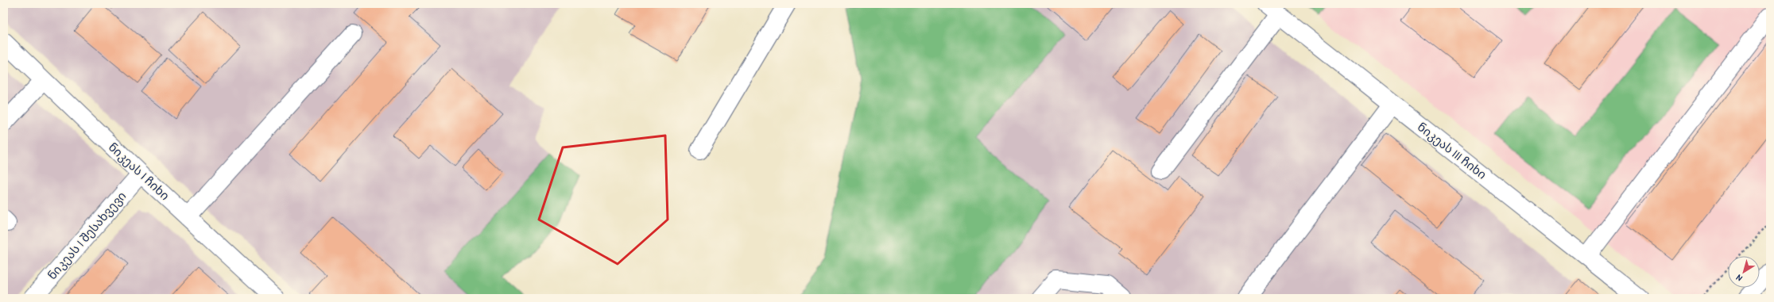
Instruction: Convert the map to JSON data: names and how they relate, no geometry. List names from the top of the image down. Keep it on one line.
{"streets":{"street":["ნიკეას III ჩიხი","ნიკეას I ჩიხი","ნიკეას I შესახვევი"]},"crossings":[["ნიკეას I ჩიხი","ნიკეას I შესახვევი"]],"north":"bottom left"}
